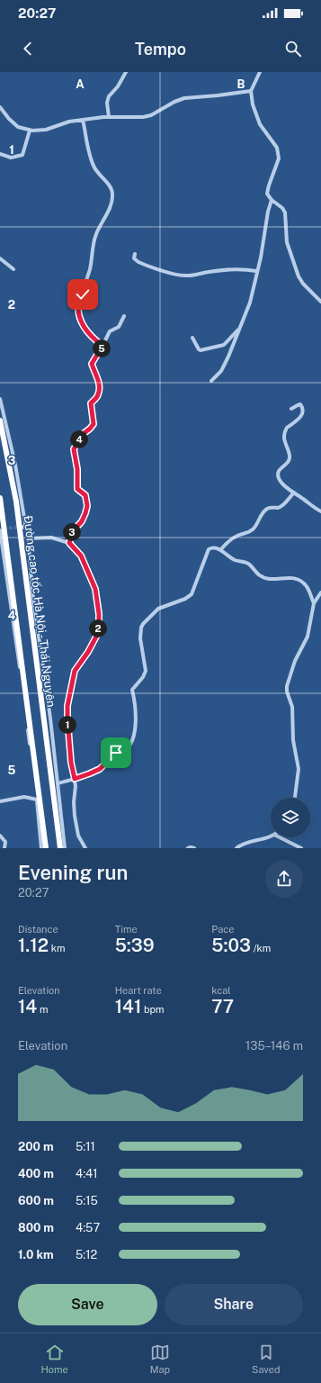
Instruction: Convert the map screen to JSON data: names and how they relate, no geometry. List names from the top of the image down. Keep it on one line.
{"streets":{"highway":["Đường cao tốc Hà Nội - Thái Nguyên"]},"page":{"status":"20:27","header":"Tempo","pins":["5","4","3","2","1"],"heading":["Evening run","20:27"],"stats":[["Distance","1.12 km"],["Time","5:39"],["Pace","5:03 /km"],["Elevation","14 m"],["Heart rate","141 bpm"],["kcal","77"]],"chart":["Elevation","135–146 m"],"list":[{"name":"200 m","note":"5:11"},{"name":"400 m","note":"4:41"},{"name":"600 m","note":"5:15"},{"name":"800 m","note":"4:57"},{"name":"1.0 km","note":"5:12"}],"buttons":["Save","Share"],"tabs":["Home","Map","Saved"]},"grid":{"columns":["A","B"],"rows":["1","2","3","4","5"]}}
